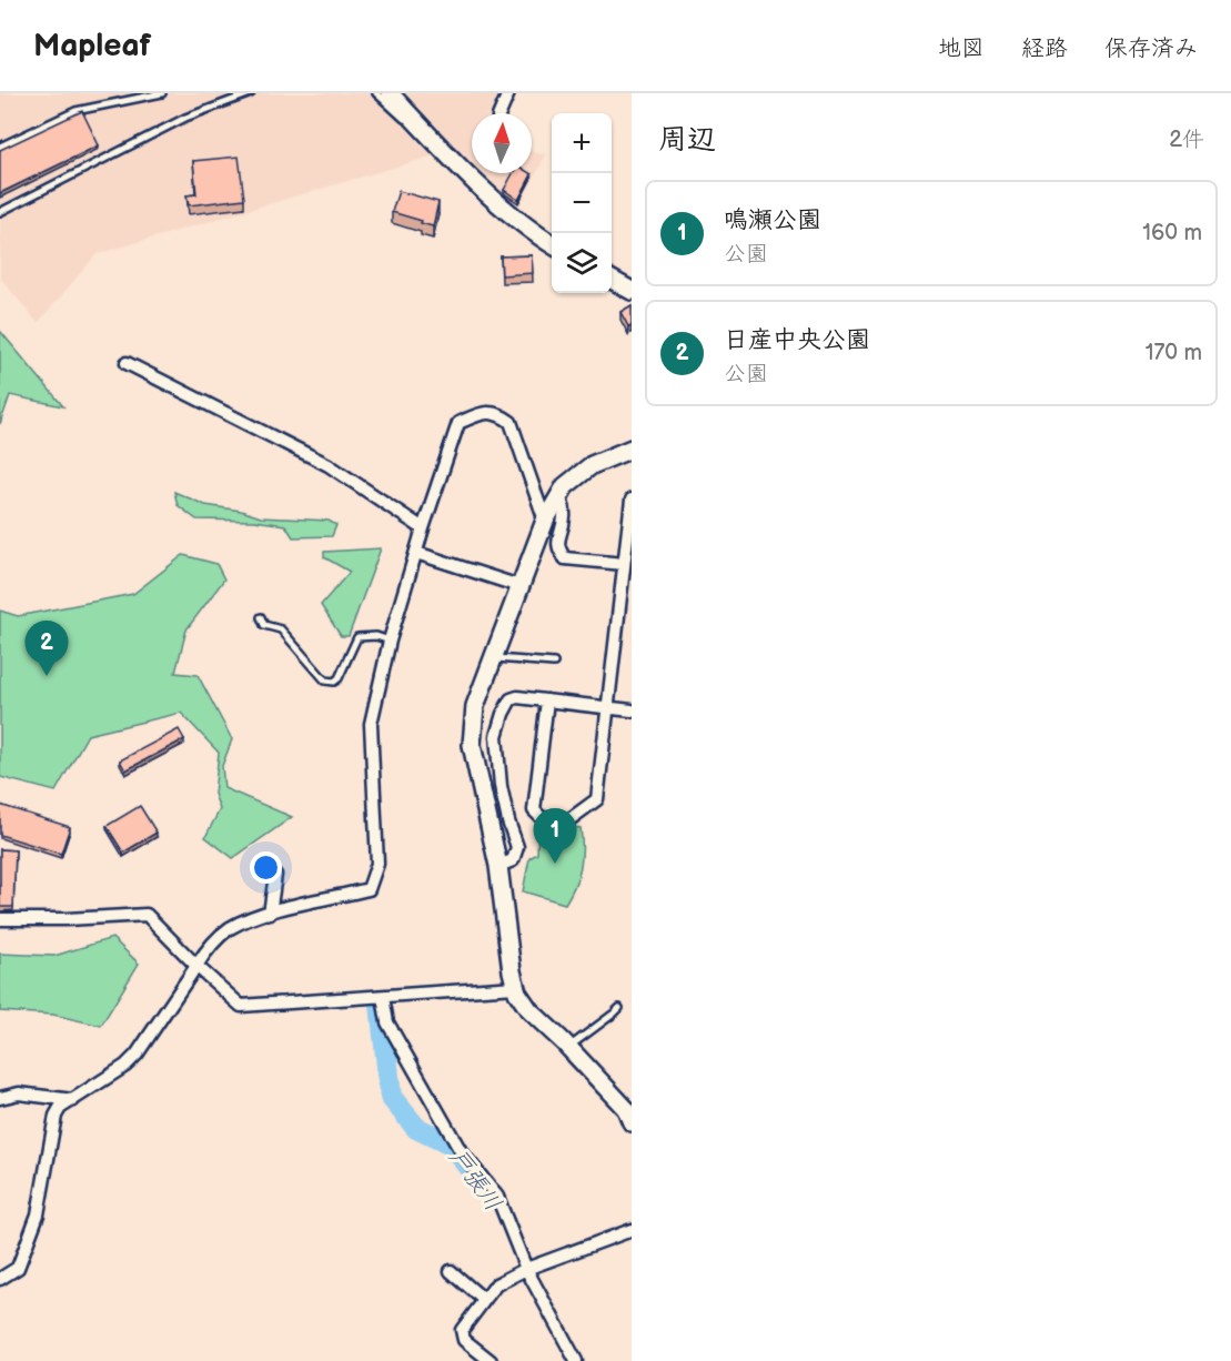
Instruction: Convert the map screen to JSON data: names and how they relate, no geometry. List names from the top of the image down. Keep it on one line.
{"water":["戸張川"],"north":"top","page":{"header":"Mapleaf","nav":["地図","経路","保存済み"],"heading":["周辺","2件"],"map_buttons":["+","−"],"list":[{"mark":"1","name":"鳴瀬公園","note":"公園","value":"160 m"},{"mark":"2","name":"日産中央公園","note":"公園","value":"170 m"}],"pins":["2","1"]}}
